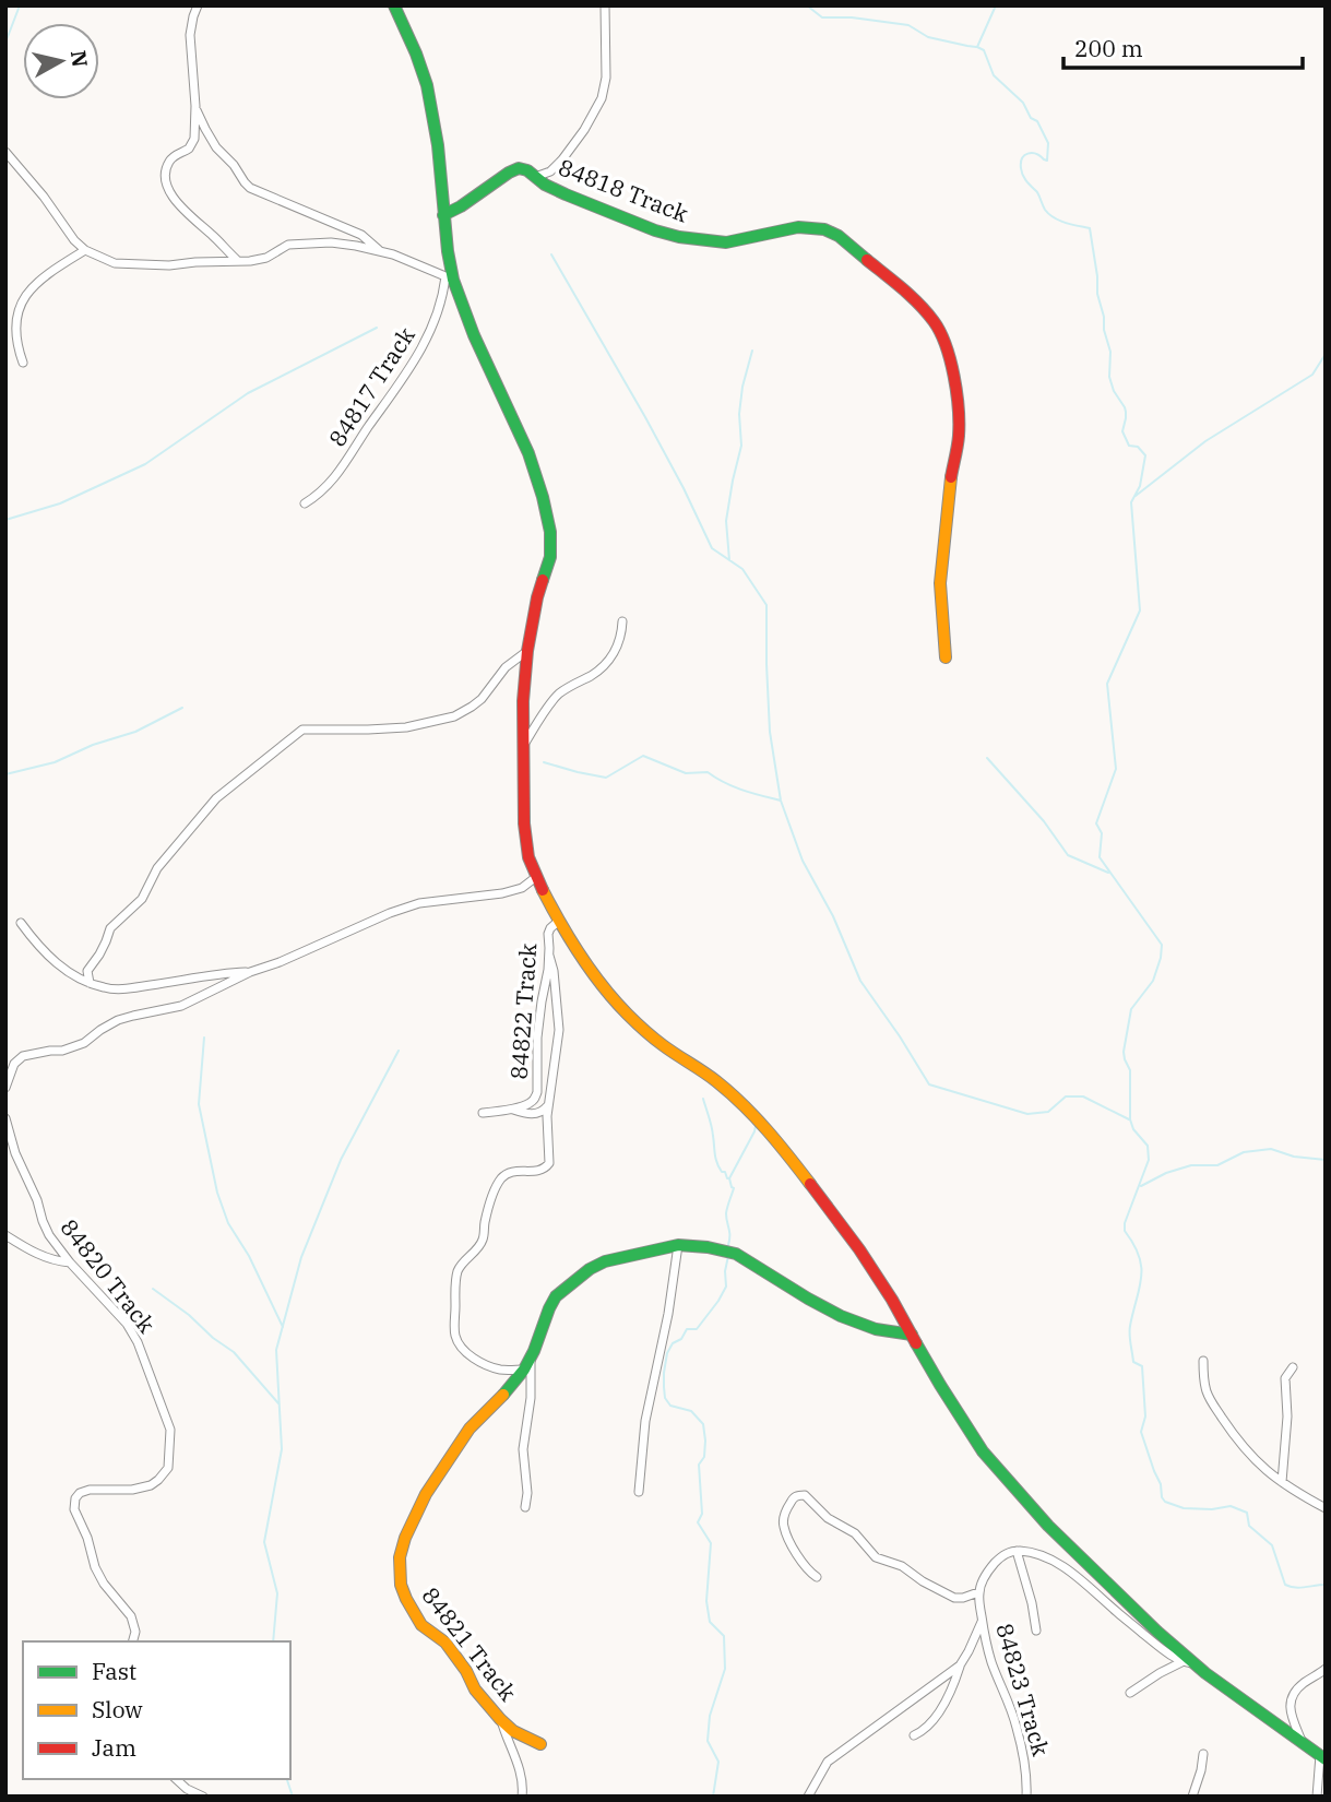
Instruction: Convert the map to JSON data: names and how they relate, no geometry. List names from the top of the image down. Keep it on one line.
{"streets":{"street":["84818 Track","84817 Track","84822 Track","84820 Track","84821 Track","84823 Track"]},"legend":["Fast","Slow","Jam"],"scale_bar":"200 m","north":"right"}
